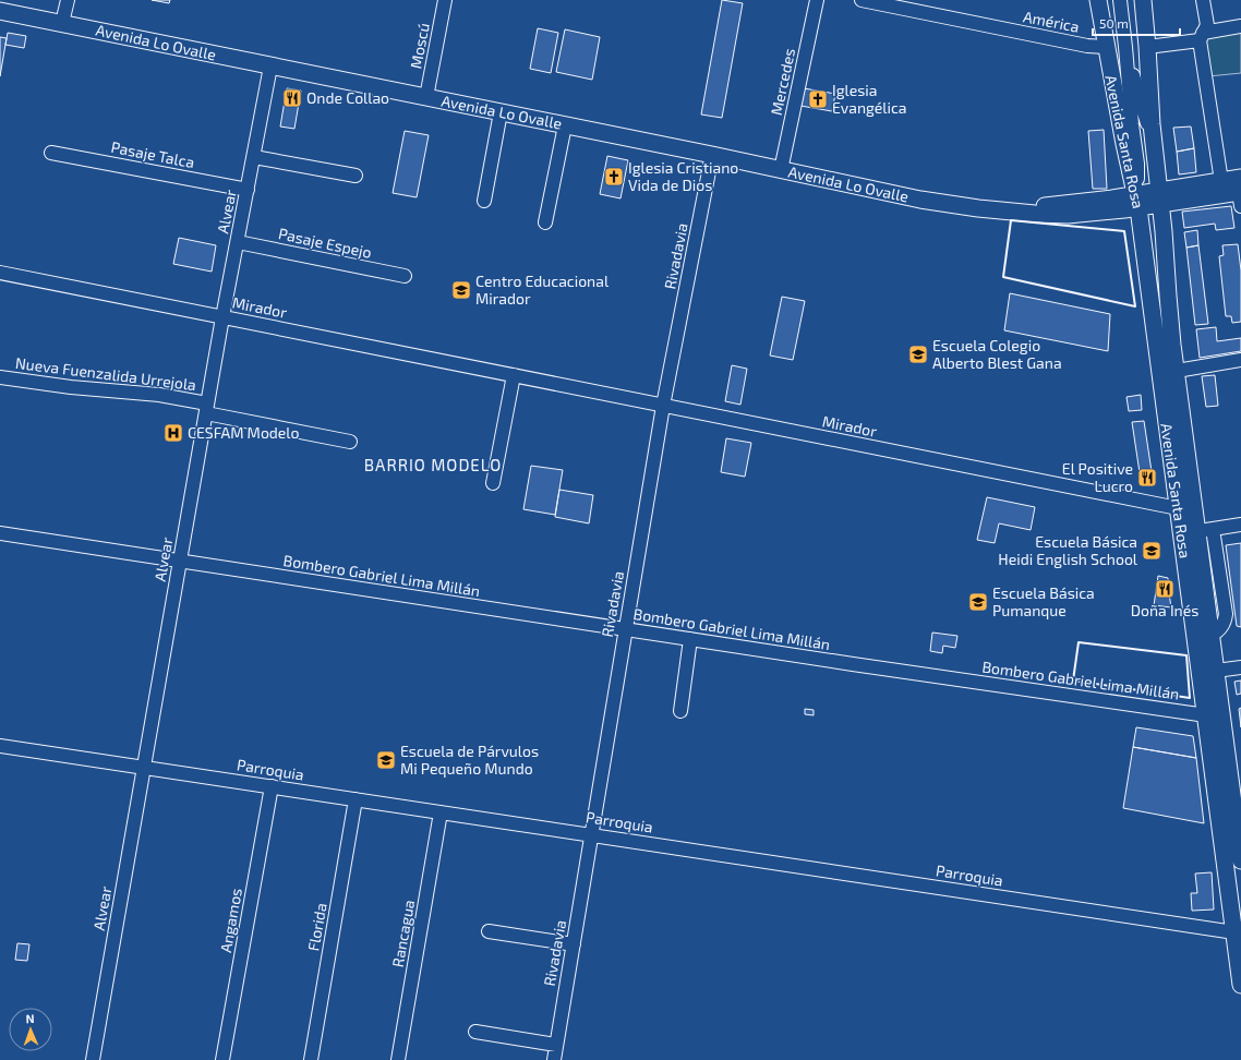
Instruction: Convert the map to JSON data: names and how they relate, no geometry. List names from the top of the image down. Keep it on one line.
{"streets":{"main road":["Avenida Lo Ovalle","Avenida Santa Rosa"],"street":["América","Moscú","Mercedes","Pasaje Talca","Alvear","Pasaje Espejo","Rivadavia","Mirador","Nueva Fuenzalida Urrejola","Bombero Gabriel Lima Millán","Parroquia","Angamos","Florida","Rancagua"]},"crossings":[["América","Avenida Santa Rosa"],["Avenida Lo Ovalle","Moscú"],["Avenida Lo Ovalle","Mercedes"],["Avenida Lo Ovalle","Avenida Santa Rosa"],["Avenida Lo Ovalle","Alvear"],["Avenida Lo Ovalle","Rivadavia"],["Avenida Santa Rosa","Mirador"],["Avenida Santa Rosa","Bombero Gabriel Lima Millán"],["Avenida Santa Rosa","Parroquia"],["Pasaje Talca","Alvear"],["Alvear","Pasaje Espejo"],["Alvear","Mirador"],["Alvear","Nueva Fuenzalida Urrejola"],["Alvear","Bombero Gabriel Lima Millán"],["Alvear","Parroquia"],["Rivadavia","Mirador"],["Rivadavia","Bombero Gabriel Lima Millán"],["Rivadavia","Parroquia"],["Parroquia","Angamos"],["Parroquia","Florida"],["Parroquia","Rancagua"]],"districts":["BARRIO MODELO"],"places":{"restaurant":["Onde Collao","El Positive Lucro","Doña Inés"],"church":["Iglesia Evangélica","Iglesia Cristiano Vida de Dios"],"school or university":["Centro Educacional Mirador","Escuela Colegio Alberto Blest Gana","Escuela Básica Heidi English School","Escuela Básica Pumanque","Escuela de Párvulos Mi Pequeño Mundo"],"hospital":["CESFAM Modelo"]},"scale_bar":"50 m","north":"top"}
